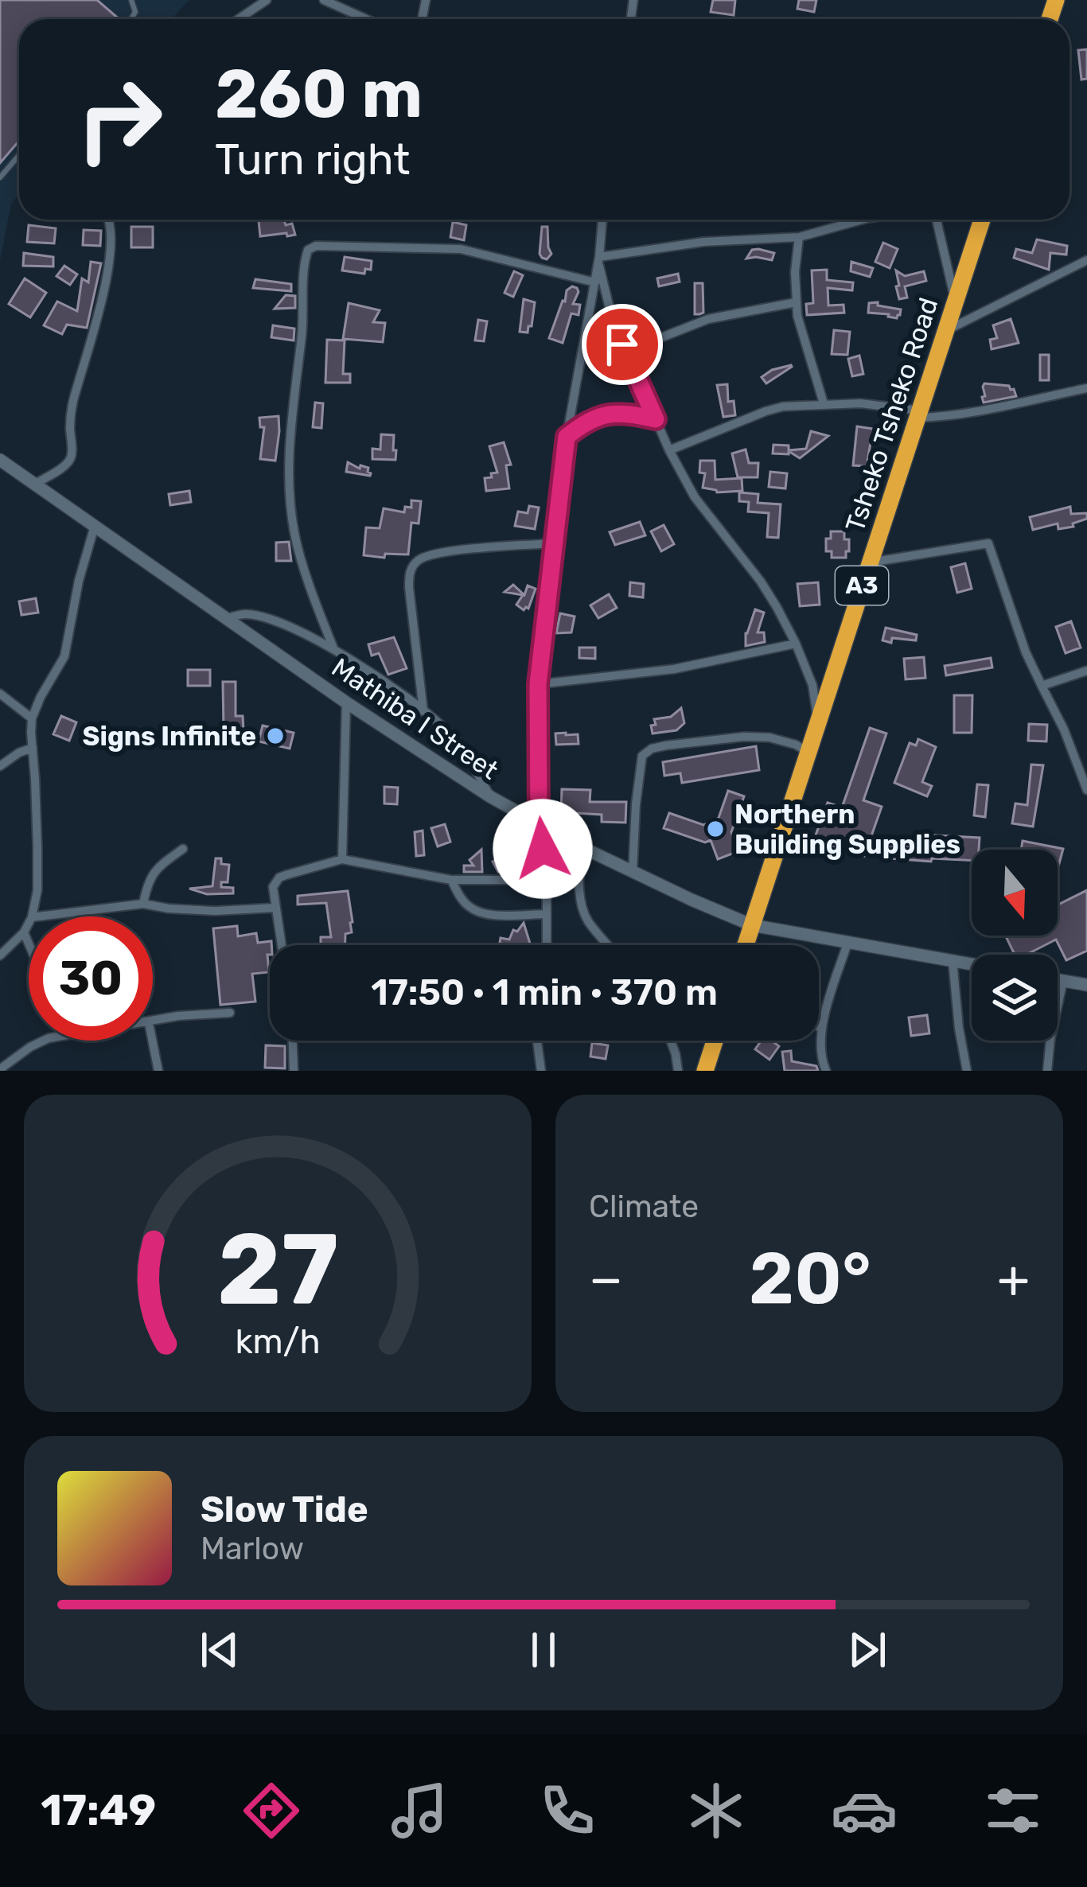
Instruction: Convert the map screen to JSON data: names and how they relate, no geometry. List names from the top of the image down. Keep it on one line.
{"streets":{"highway":["Tsheko Tsheko Road","A3"],"street":["Mathiba I Street"]},"crossings":[["Tsheko Tsheko Road","Mathiba I Street"]],"places":["Signs Infinite","Northern Building Supplies"],"north":"bottom","page":{"turn":["260 m","Turn right"],"limit":"30","trip":"17:50 · 1 min · 370 m","tile":"Climate","heat":["−","20°","+"],"song":["Slow Tide","Marlow"],"tabs":"17:49","gauge":["27","km/h"]}}
